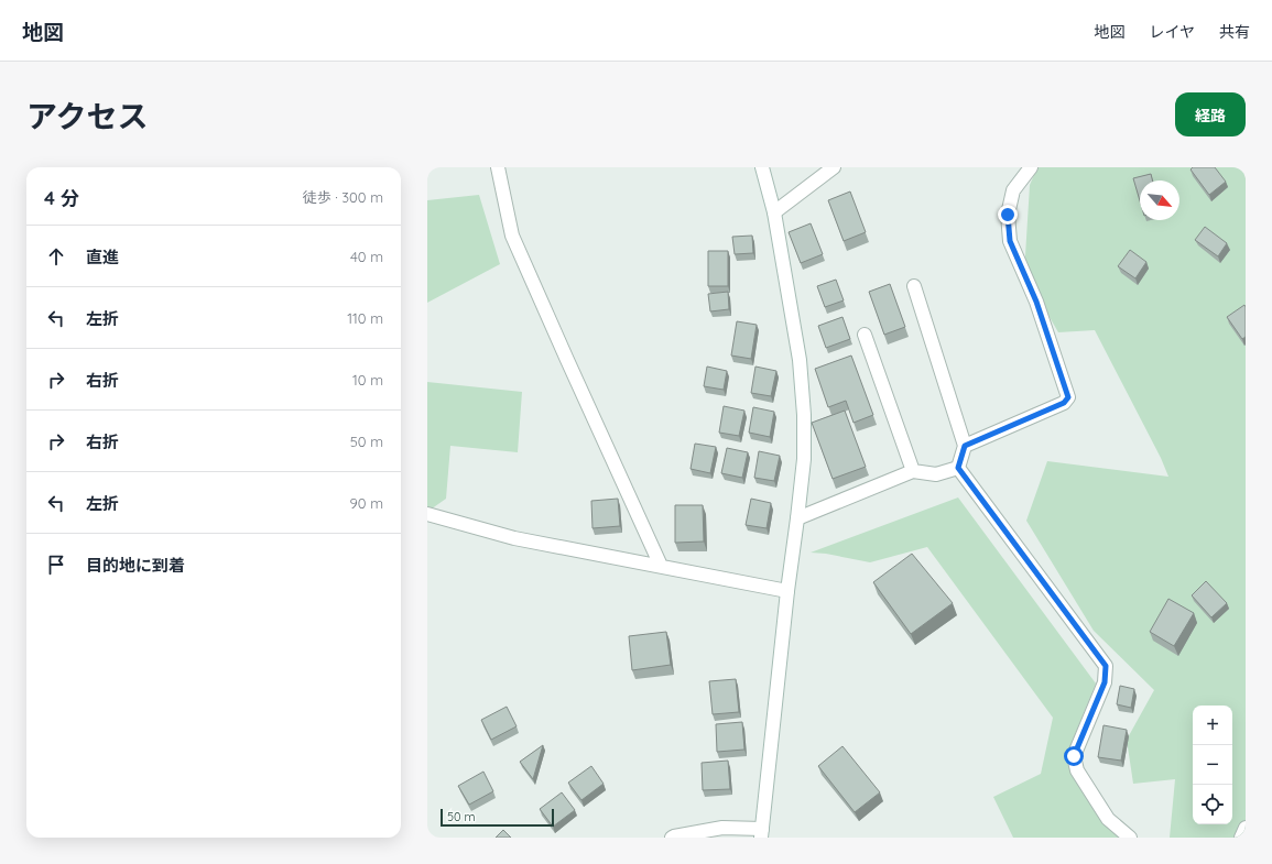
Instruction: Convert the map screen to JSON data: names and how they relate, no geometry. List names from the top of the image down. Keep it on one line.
{"scale_bar":"50 m","north":"bottom right","page":{"header":"地図","nav":["地図","レイヤ","共有"],"title":"アクセス","buttons":"経路","heading":["4 分","徒歩 · 300 m"],"list":[["直進","40 m"],["左折","110 m"],["右折","10 m"],["右折","50 m"],["左折","90 m"],"目的地に到着"],"map_buttons":["+","−"],"scale":"50 m"}}
